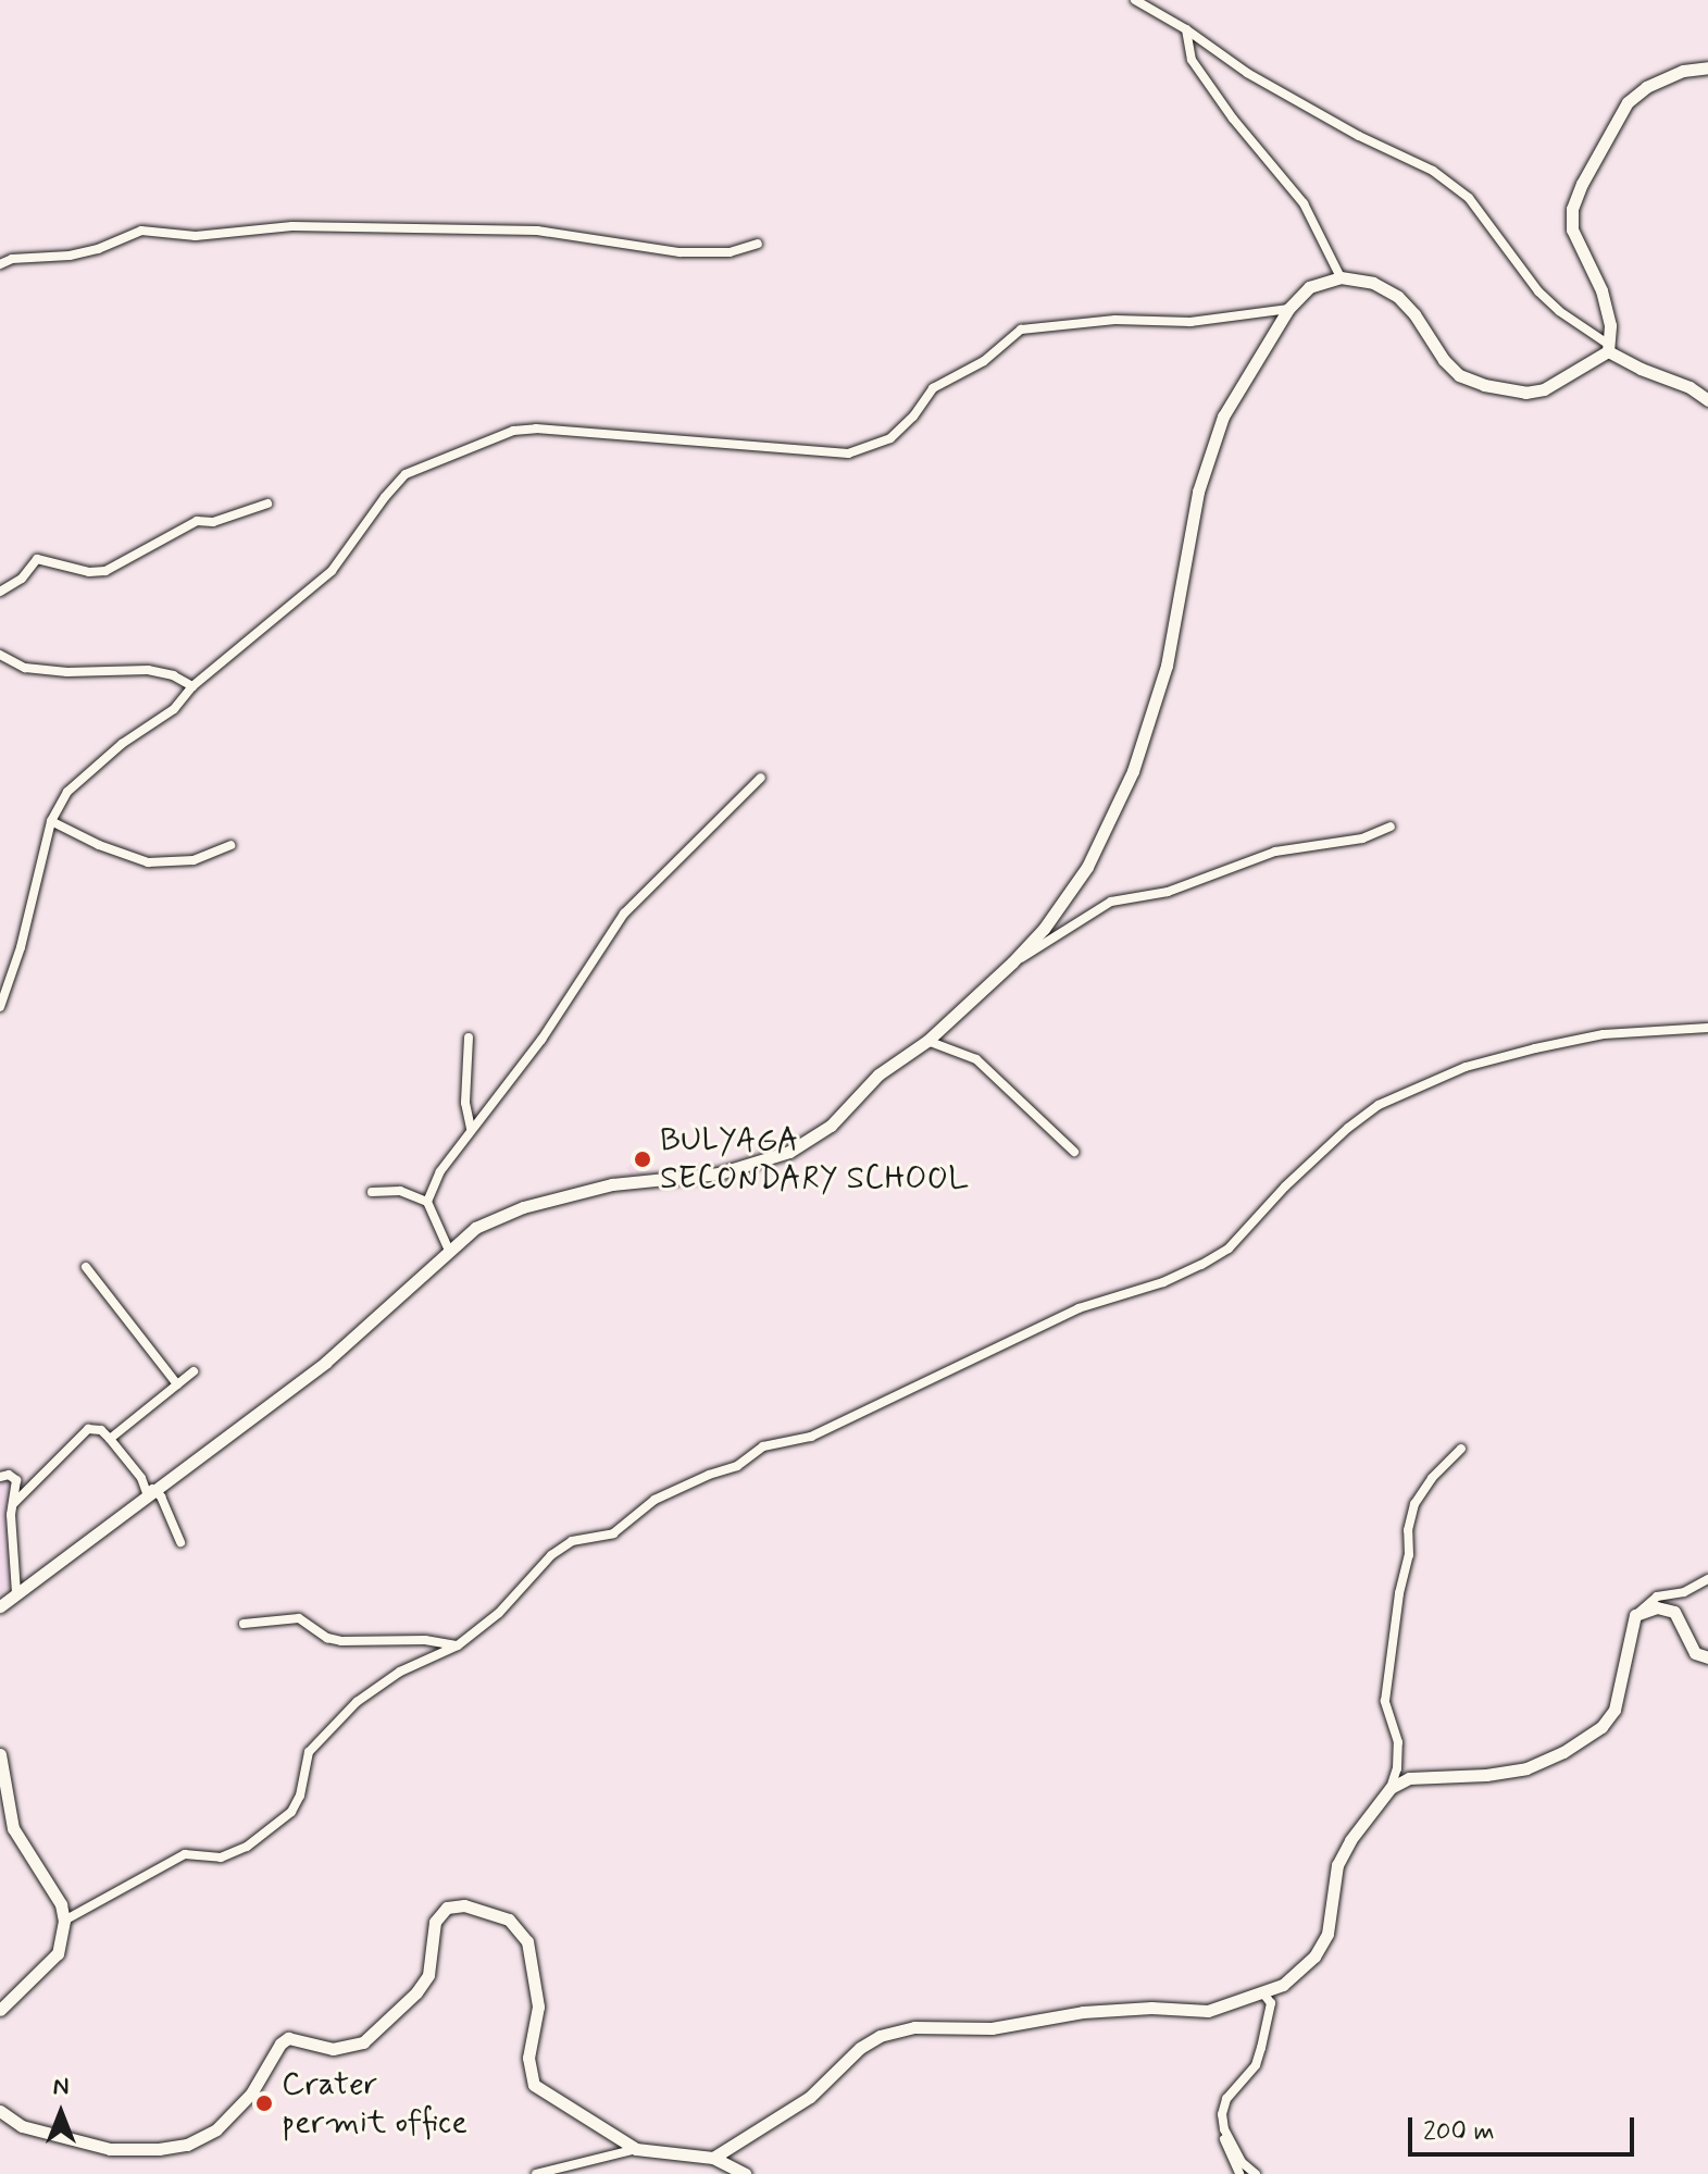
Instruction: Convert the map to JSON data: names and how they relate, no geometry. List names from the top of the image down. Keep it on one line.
{"places":["BULYAGA SECONDARY SCHOOL","Crater permit office"],"scale_bar":"200 m","north":"top"}
